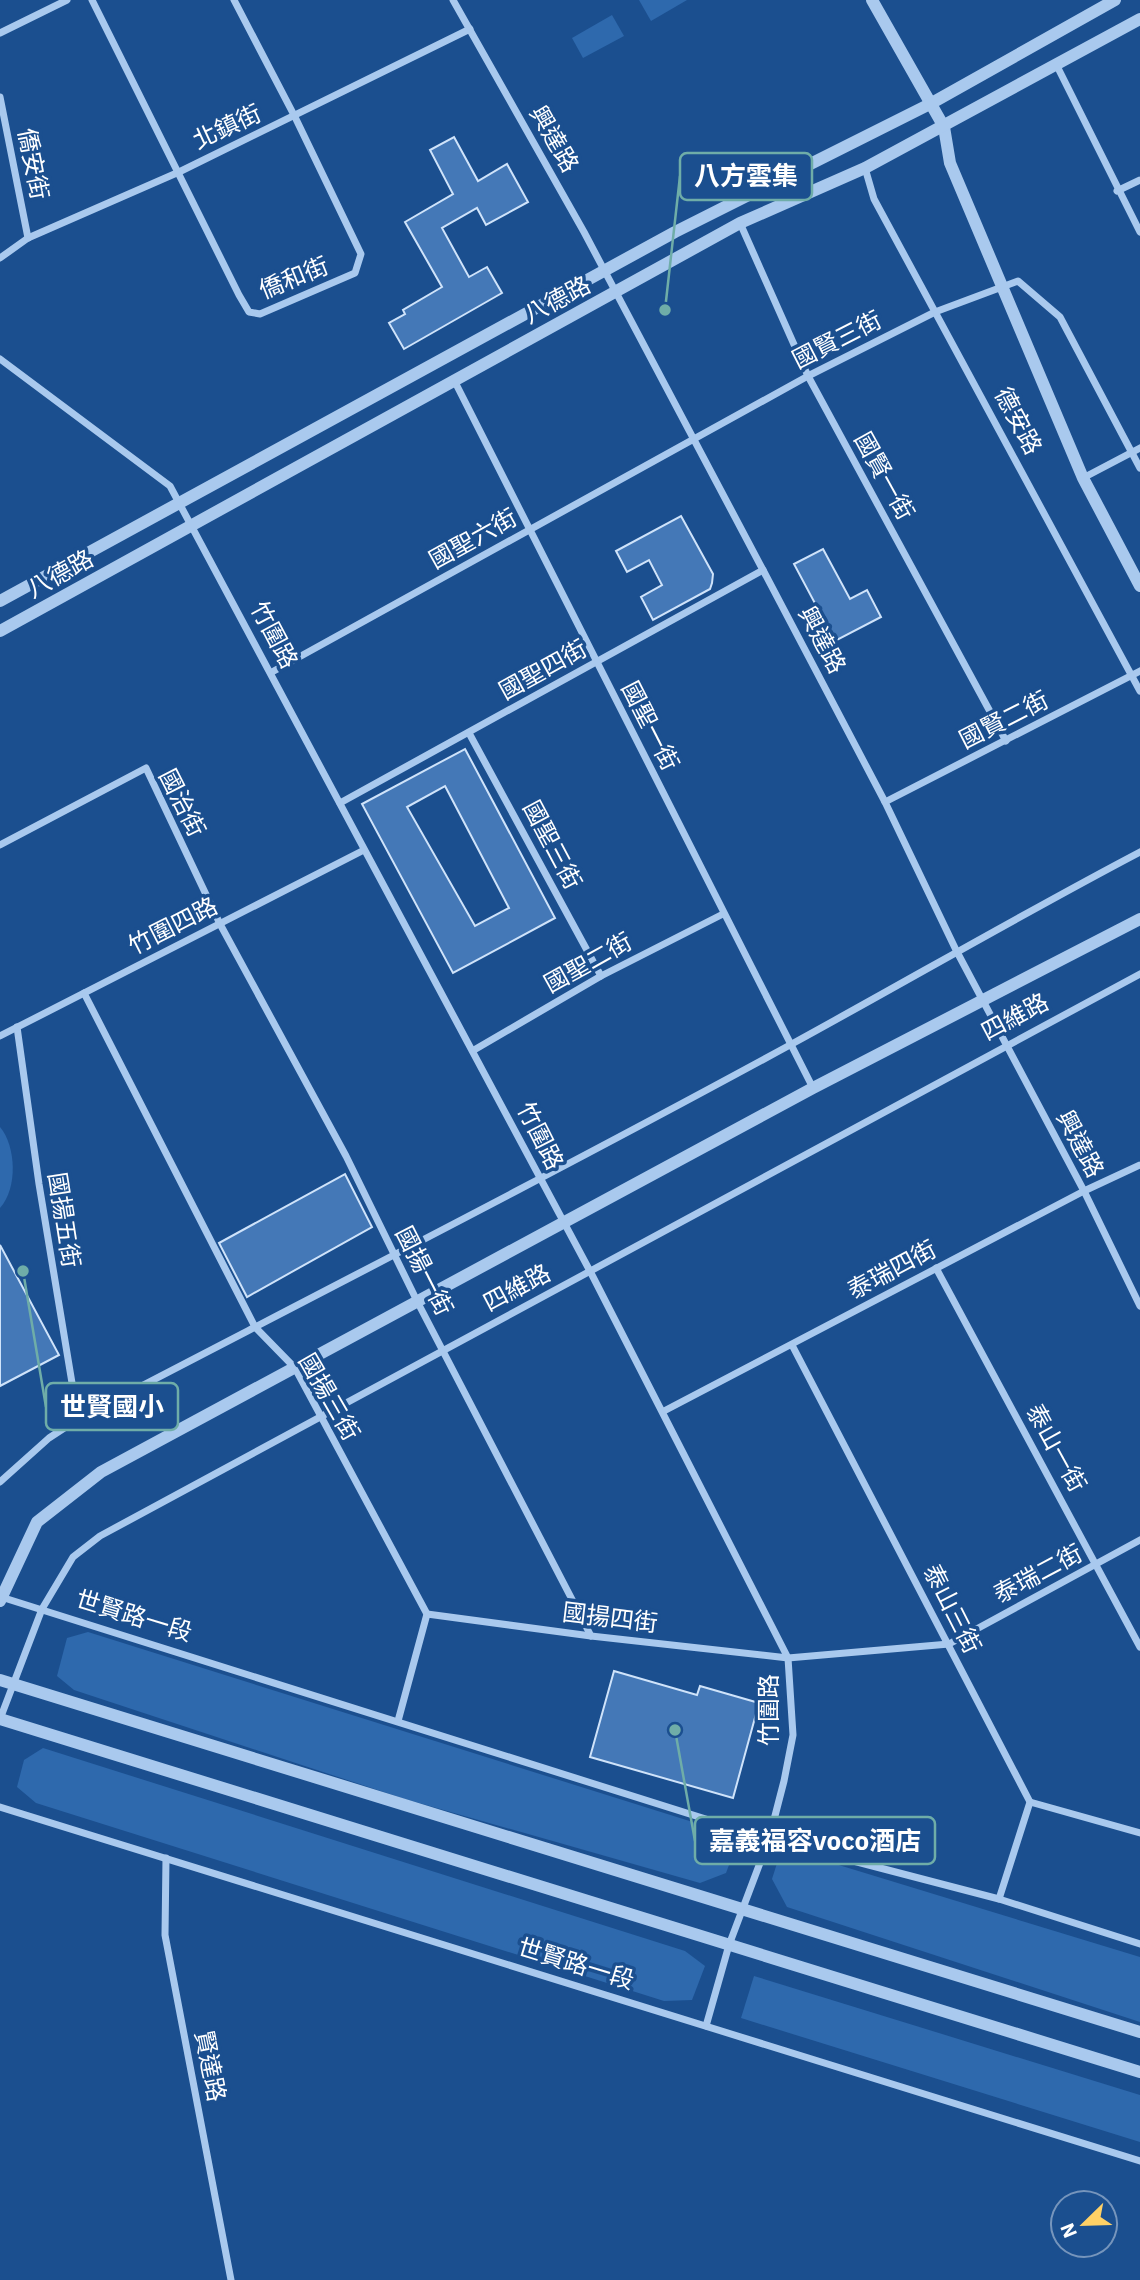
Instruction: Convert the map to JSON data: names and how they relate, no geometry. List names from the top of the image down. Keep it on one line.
{"streets":{"street":["北鎮街","興達路","僑安街","僑和街","八德路","國賢三街","德安路","國賢一街","國聖六街","竹圍路","國聖四街","國賢二街","國聖一街","國治街","國聖三街","竹圍四路","國聖二街","四維路","國揚五街","泰瑞四街","國揚一街","國揚三街","泰山一街","泰瑞二街","泰山三街","世賢路一段","國揚四街","賢達路"]},"crossings":[["北鎮街","興達路"],["北鎮街","僑安街"],["北鎮街","僑和街"],["興達路","八德路"],["興達路","國賢三街"],["興達路","國聖六街"],["興達路","國聖四街"],["興達路","國賢二街"],["興達路","四維路"],["興達路","泰瑞四街"],["八德路","德安路"],["八德路","國賢一街"],["八德路","竹圍路"],["八德路","國聖一街"],["國賢三街","德安路"],["國賢三街","國賢一街"],["國賢三街","國聖六街"],["德安路","國賢二街"],["國賢一街","國賢二街"],["國聖六街","竹圍路"],["國聖六街","國聖一街"],["竹圍路","國聖四街"],["竹圍路","竹圍四路"],["竹圍路","國聖二街"],["竹圍路","四維路"],["竹圍路","泰瑞四街"],["竹圍路","泰瑞二街"],["竹圍路","世賢路一段"],["竹圍路","國揚四街"],["國聖四街","國聖一街"],["國聖四街","國聖三街"],["國聖一街","國聖二街"],["國聖一街","四維路"],["國治街","竹圍四路"],["國治街","國揚一街"],["國聖三街","國聖二街"],["竹圍四路","國揚五街"],["竹圍四路","國揚一街"],["竹圍四路","國揚三街"],["四維路","國揚一街"],["四維路","國揚三街"],["四維路","世賢路一段"],["泰瑞四街","泰山一街"],["泰瑞四街","泰山三街"],["國揚一街","國揚四街"],["國揚三街","國揚四街"],["泰山一街","泰瑞二街"],["泰瑞二街","泰山三街"],["泰瑞二街","國揚四街"],["世賢路一段","賢達路"]],"places":["八方雲集","世賢國小","嘉義福容voco酒店"],"north":"bottom left"}
